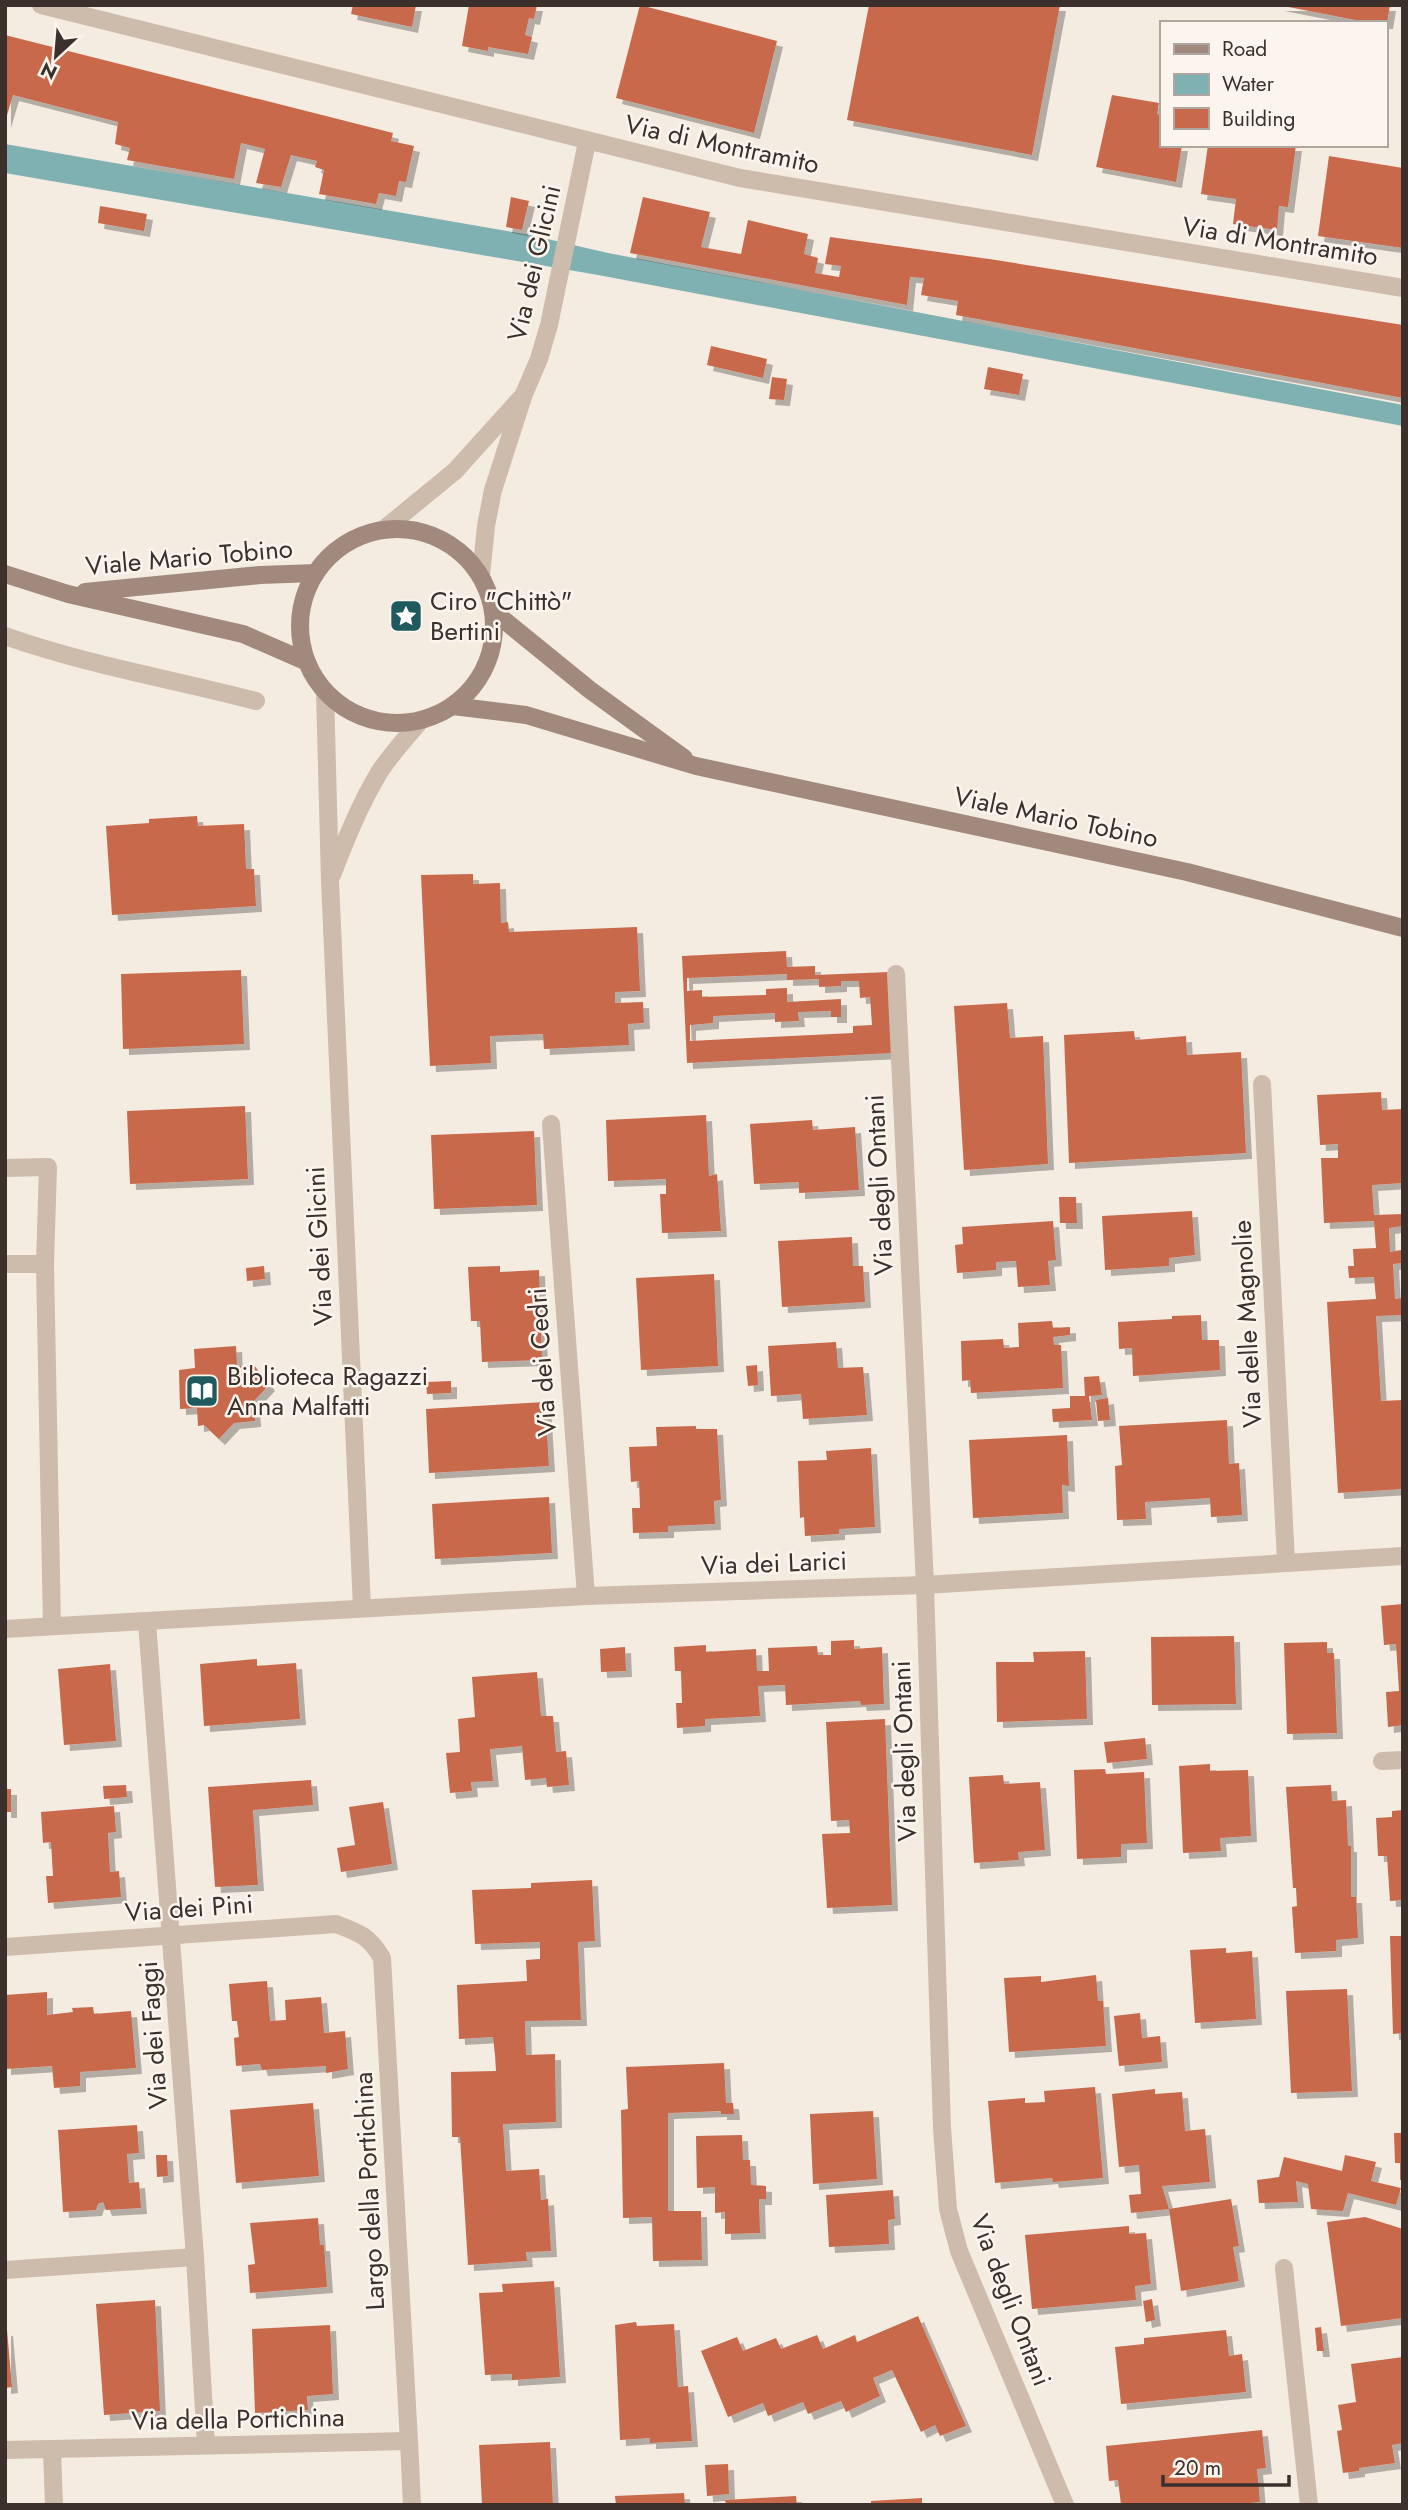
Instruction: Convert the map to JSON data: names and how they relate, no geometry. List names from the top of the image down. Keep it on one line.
{"streets":{"main road":["Viale Mario Tobino"],"street":["Via di Montramito","Via dei Glicini","Via degli Ontani","Via delle Magnolie","Via dei Cedri","Via dei Larici","Via dei Pini","Via dei Faggi","Largo della Portichina","Via della Portichina"]},"crossings":[["Via di Montramito","Via dei Glicini"],["Via dei Glicini","Viale Mario Tobino"],["Via dei Glicini","Via dei Larici"],["Via degli Ontani","Via dei Larici"],["Via delle Magnolie","Via dei Larici"],["Via dei Cedri","Via dei Larici"],["Via dei Larici","Via dei Faggi"],["Via dei Pini","Via dei Faggi"],["Via dei Pini","Largo della Portichina"],["Via dei Faggi","Via della Portichina"],["Largo della Portichina","Via della Portichina"]],"places":{"place":["Ciro \"Chittò\" Bertini"],"library":["Biblioteca Ragazzi Anna Malfatti"]},"legend":["Road","Water","Building"],"scale_bar":"20 m","north":"bottom left"}
